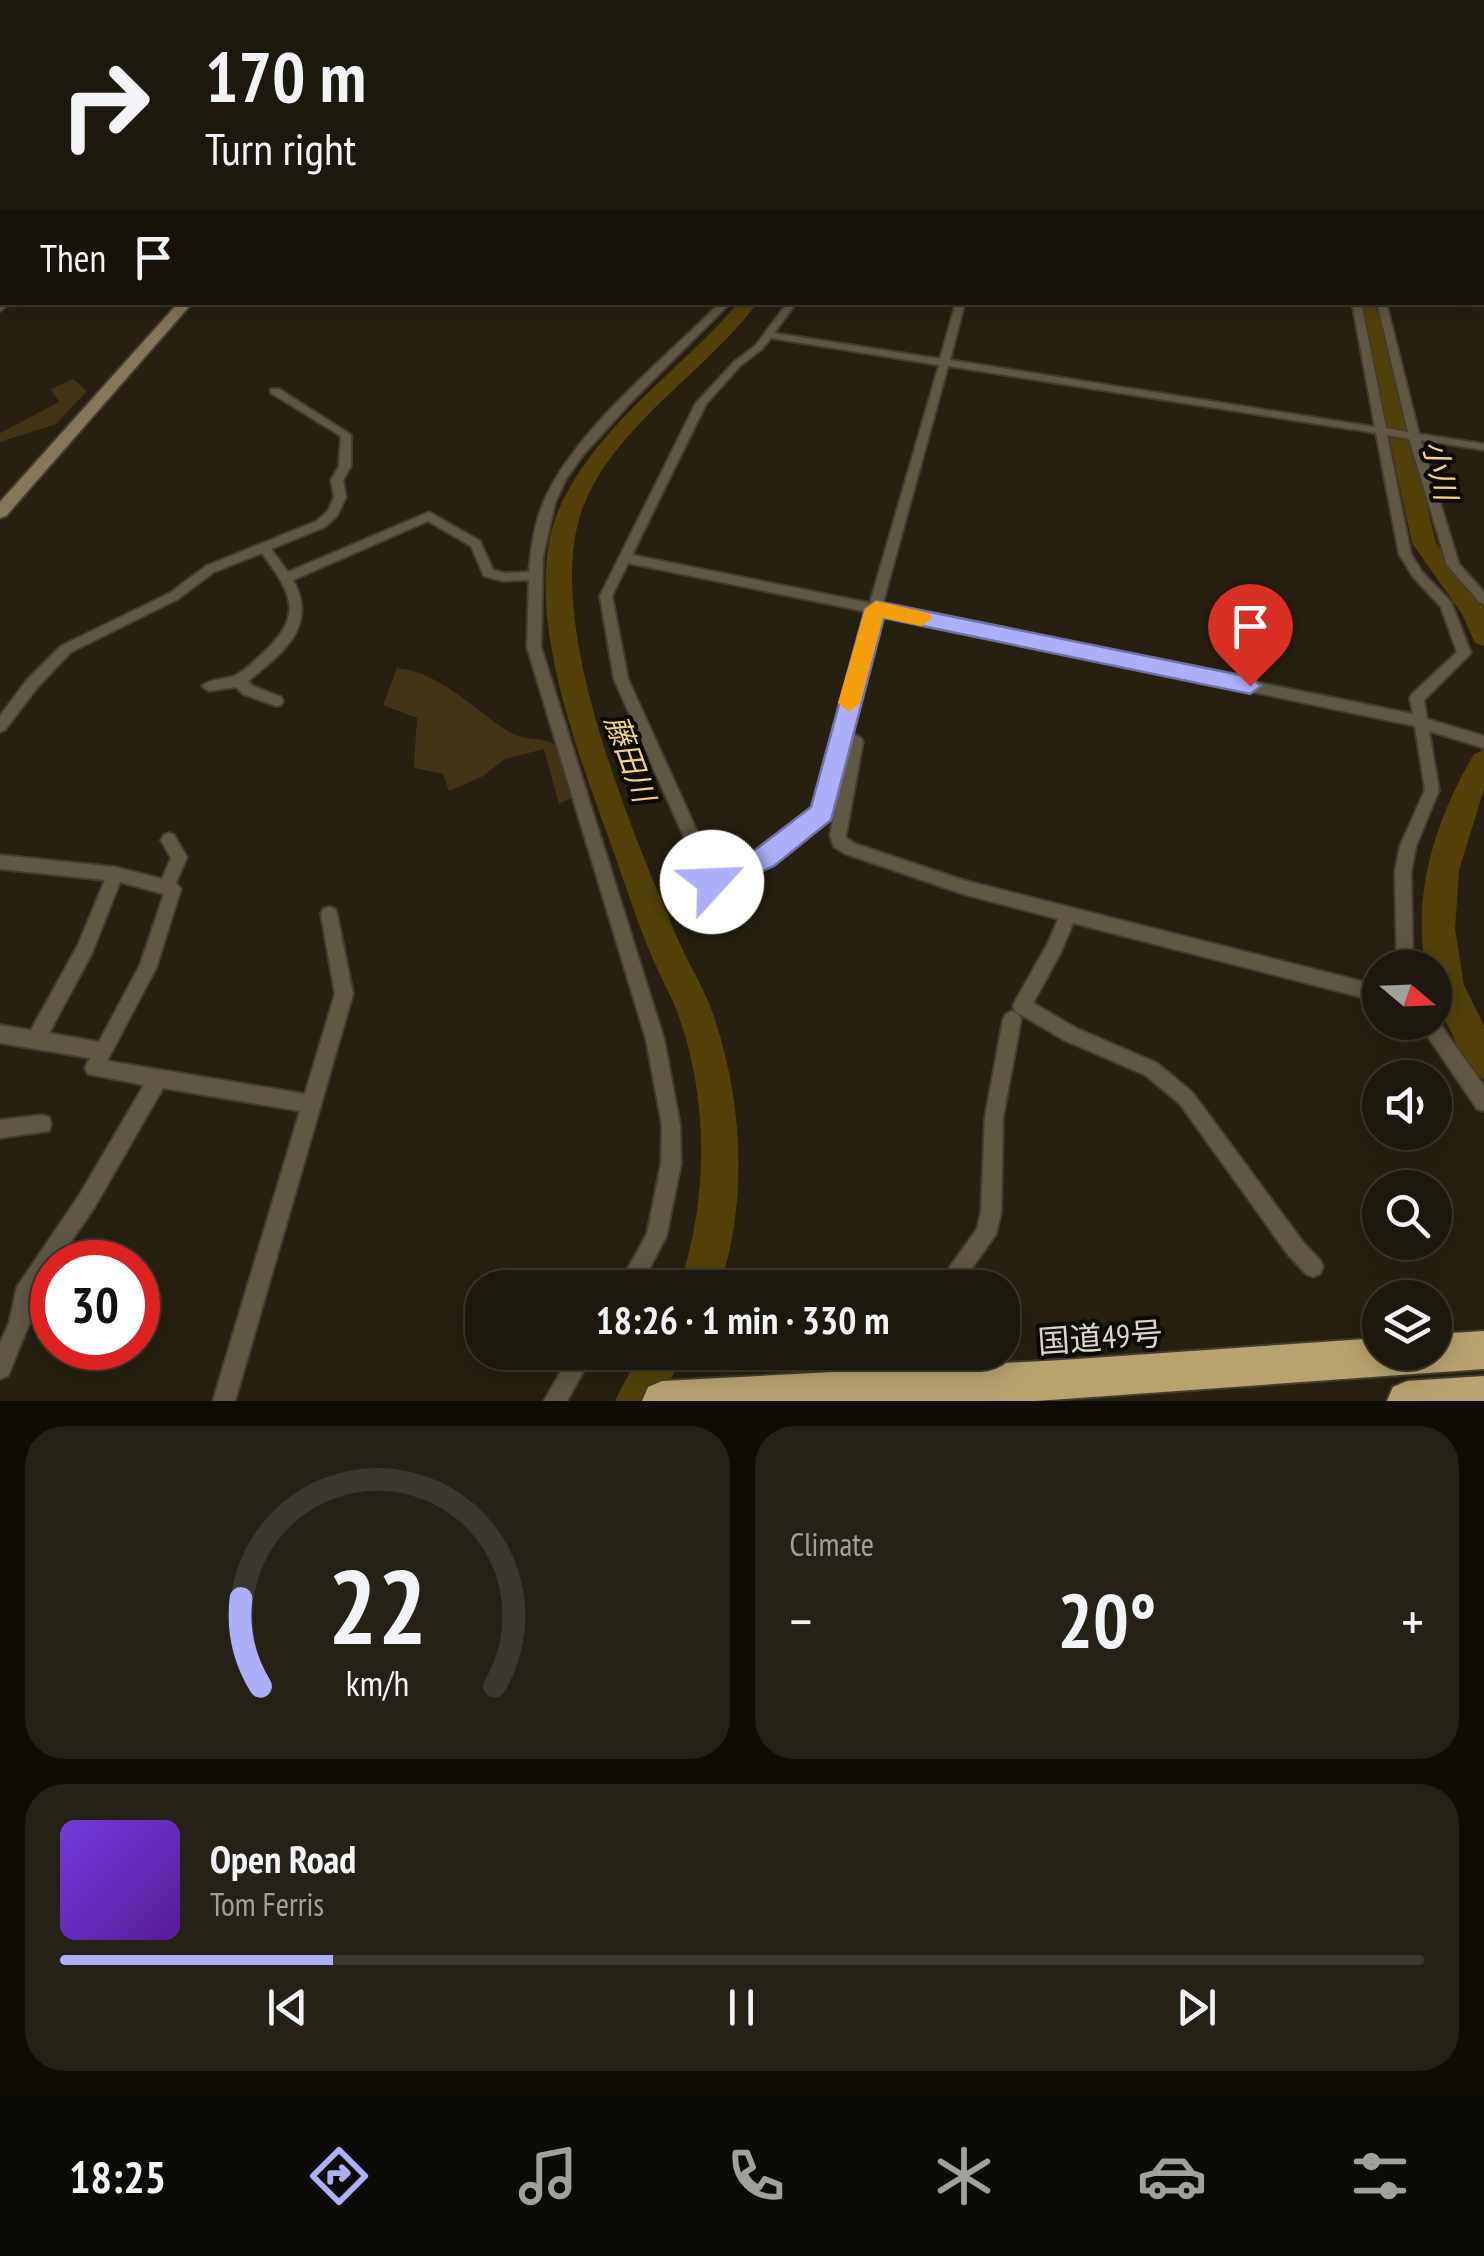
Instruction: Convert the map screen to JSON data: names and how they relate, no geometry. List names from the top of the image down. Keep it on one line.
{"streets":{"highway":["国道49号"]},"water":["小川","藤田川"],"north":"right","page":{"turn":["170 m","Turn right"],"then":"Then","limit":"30","trip":"18:26 · 1 min · 330 m","tile":"Climate","heat":["−","20°","+"],"song":["Open Road","Tom Ferris"],"tabs":"18:25","gauge":["22","km/h"]}}
